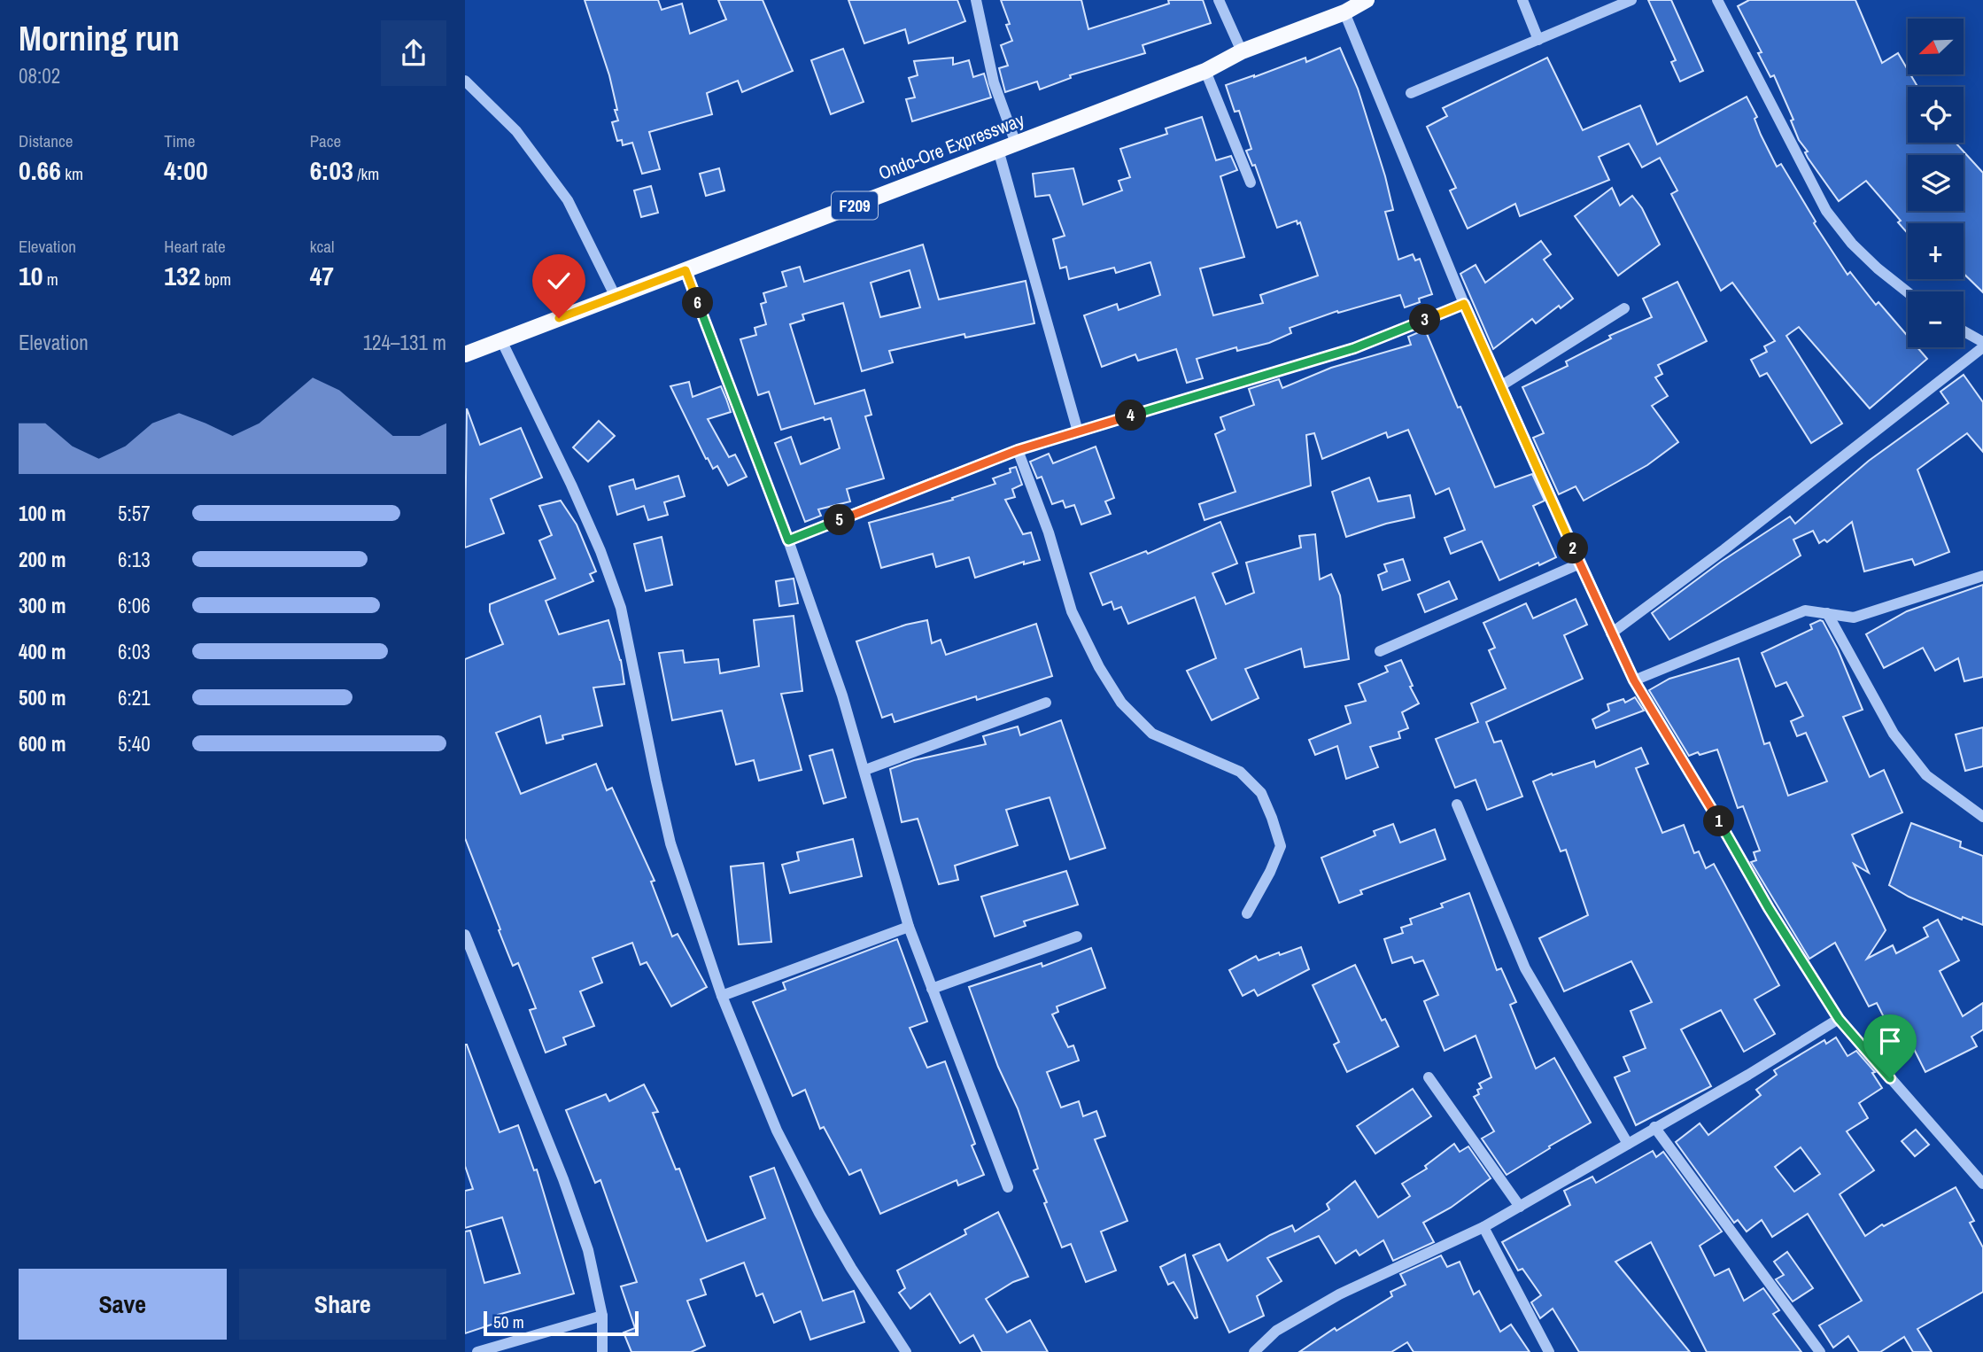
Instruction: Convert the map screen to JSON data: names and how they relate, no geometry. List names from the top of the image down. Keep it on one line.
{"streets":{"main road":["Ondo-Ore Expressway","F209"]},"crossings":[["Ondo-Ore Expressway","F209"]],"scale_bar":"50 m","north":"bottom left","page":{"heading":["Morning run","08:02"],"map_buttons":["+","−"],"stats":[["Distance","0.66 km"],["Time","4:00"],["Pace","6:03 /km"],["Elevation","10 m"],["Heart rate","132 bpm"],["kcal","47"]],"pins":["6","3","4","5","2","1"],"chart":["Elevation","124–131 m"],"list":[{"name":"100 m","note":"5:57"},{"name":"200 m","note":"6:13"},{"name":"300 m","note":"6:06"},{"name":"400 m","note":"6:03"},{"name":"500 m","note":"6:21"},{"name":"600 m","note":"5:40"}],"buttons":["Save","Share"],"scale":"50 m"}}
